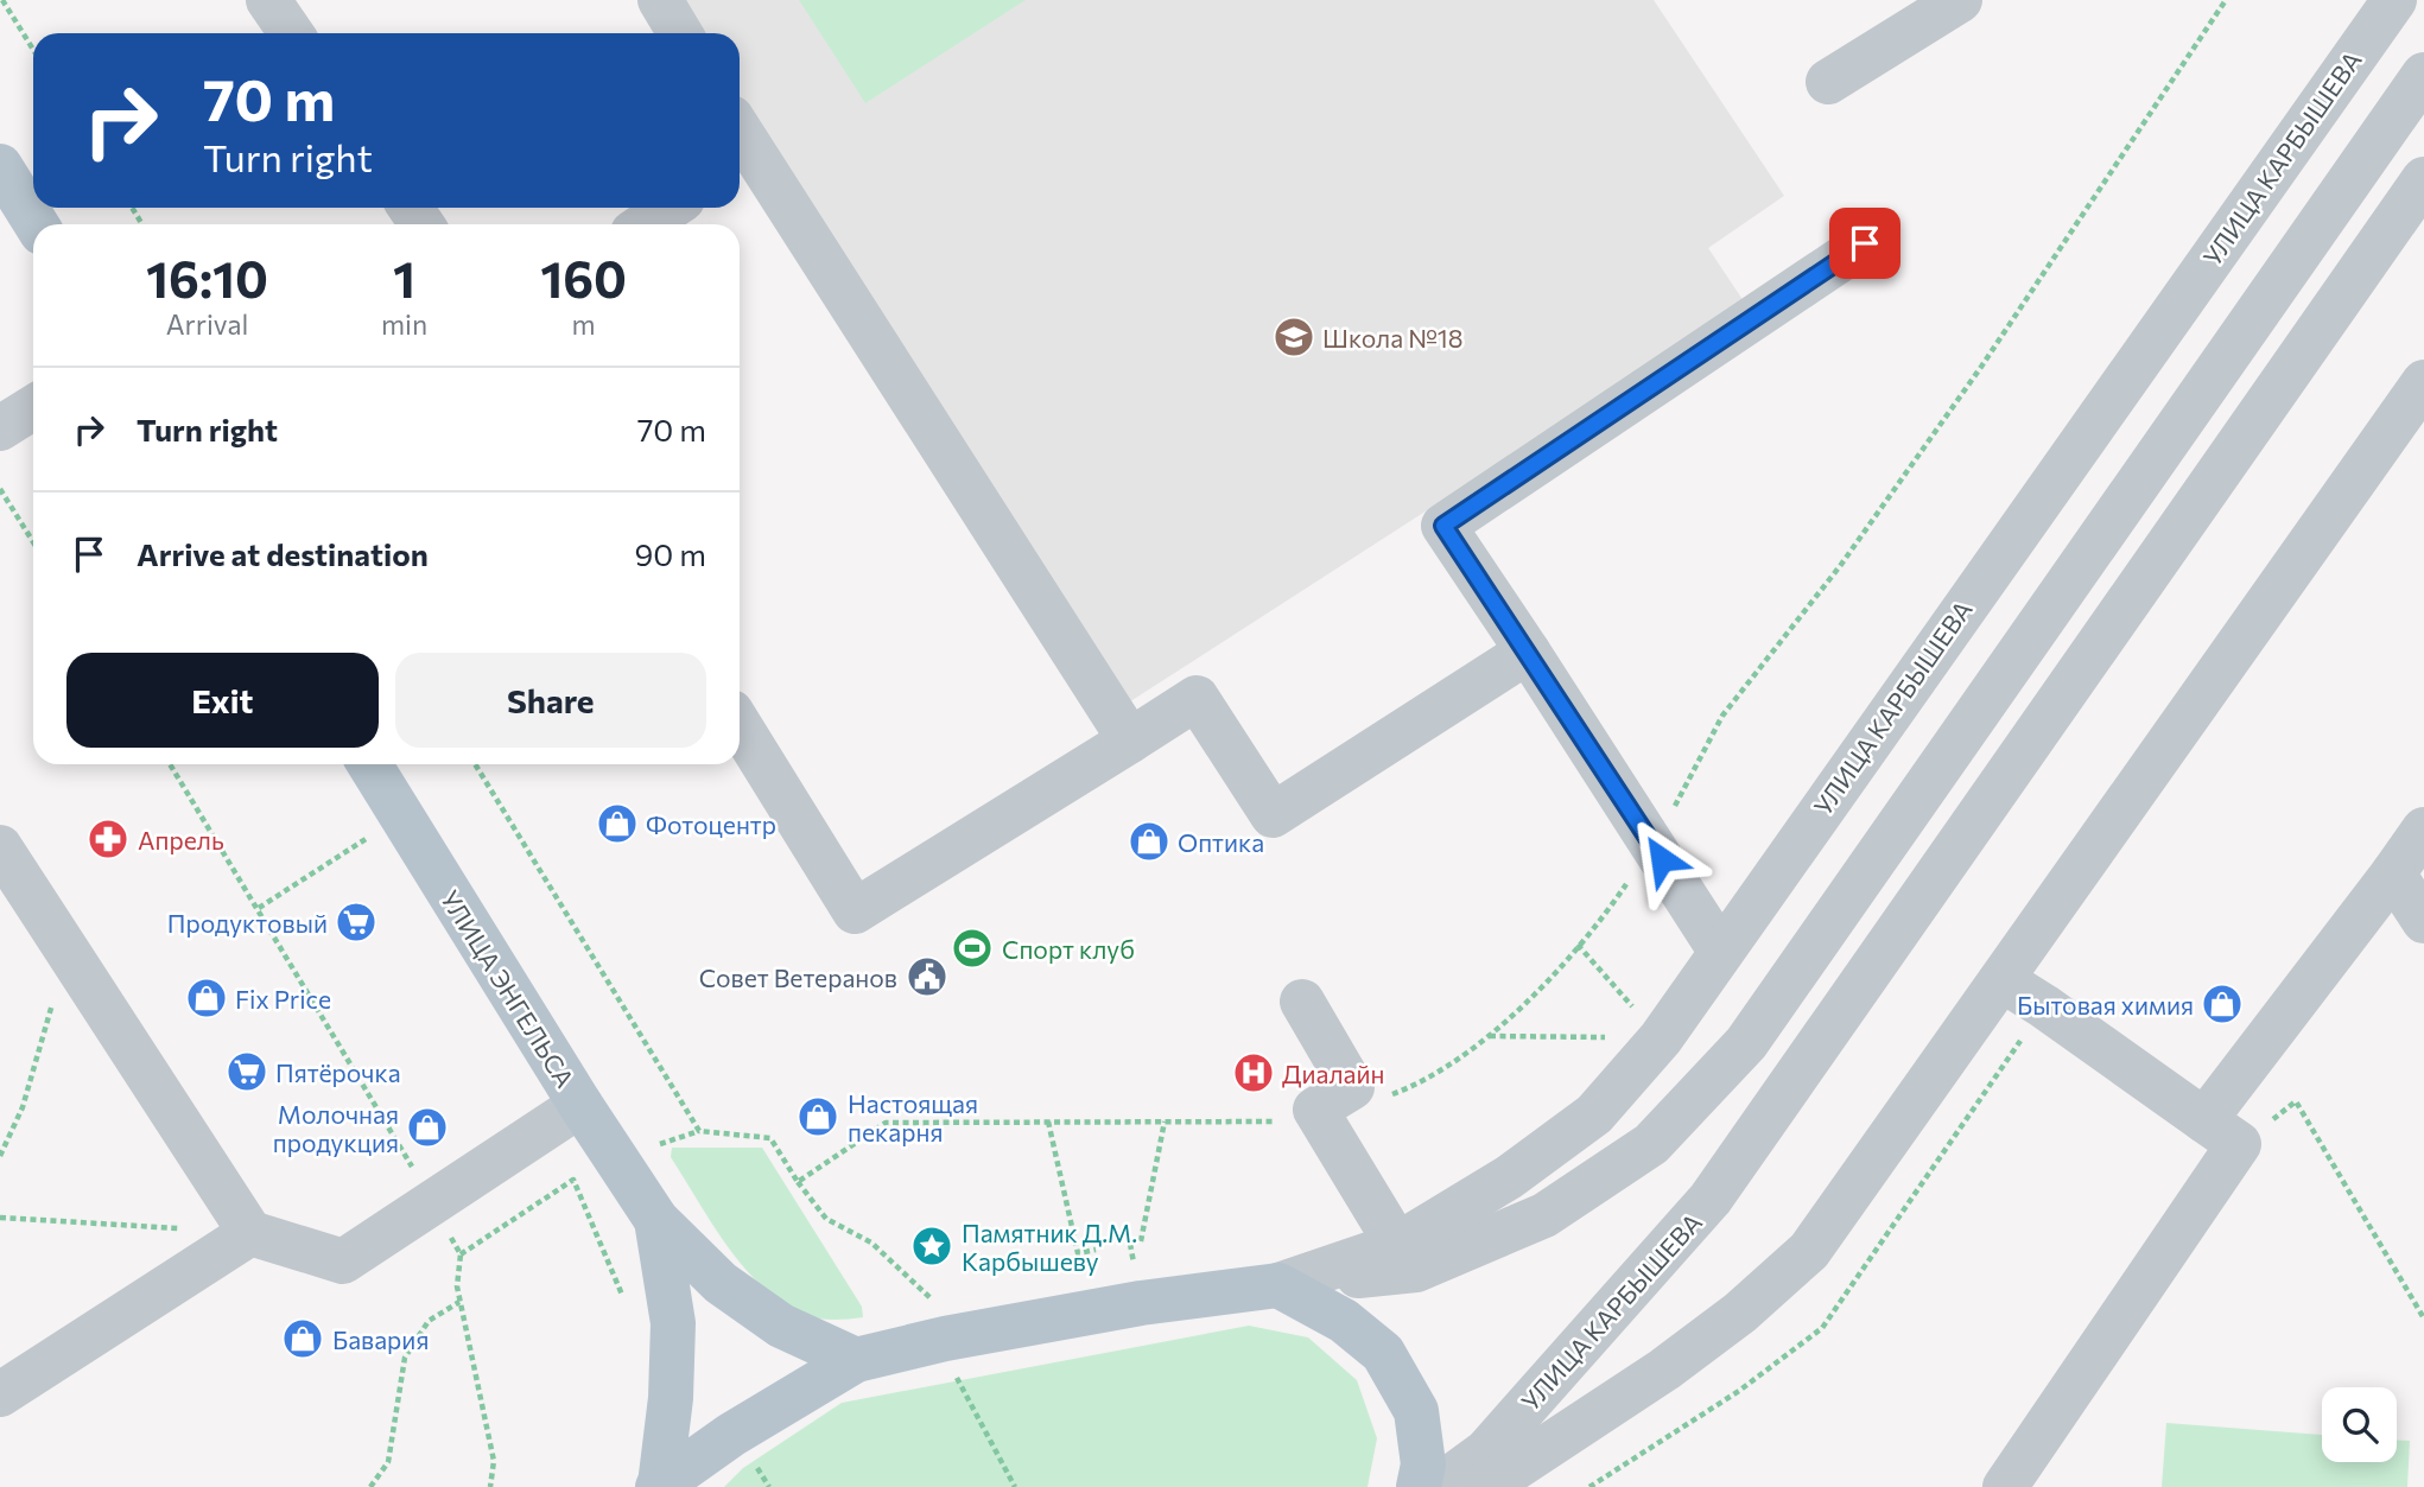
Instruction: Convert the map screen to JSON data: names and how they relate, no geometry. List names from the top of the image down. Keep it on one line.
{"streets":{"main road":["УЛИЦА КАРБЫШЕВА","УЛИЦА ЭНГЕЛЬСА"]},"crossings":[["УЛИЦА КАРБЫШЕВА","УЛИЦА ЭНГЕЛЬСА"]],"places":{"school or university":["Школа №18"],"shop":["Фотоцентр","Оптика","Fix Price","Бытовая химия","Настоящая пекарня","Молочная продукция","Бавария"],"pharmacy":["Апрель"],"supermarket":["Продуктовый","Пятёрочка"],"sports":["Спорт клуб"],"public building":["Совет Ветеранов"],"hospital":["Диалайн"],"place":["Памятник Д.М. Карбышеву"]},"page":{"turn":["70 m","Turn right"],"eta":["16:10","Arrival","1","min","160","m"],"list":[{"name":"Turn right","value":"70 m"},{"name":"Arrive at destination","value":"90 m"}],"buttons":["Exit","Share"]}}
